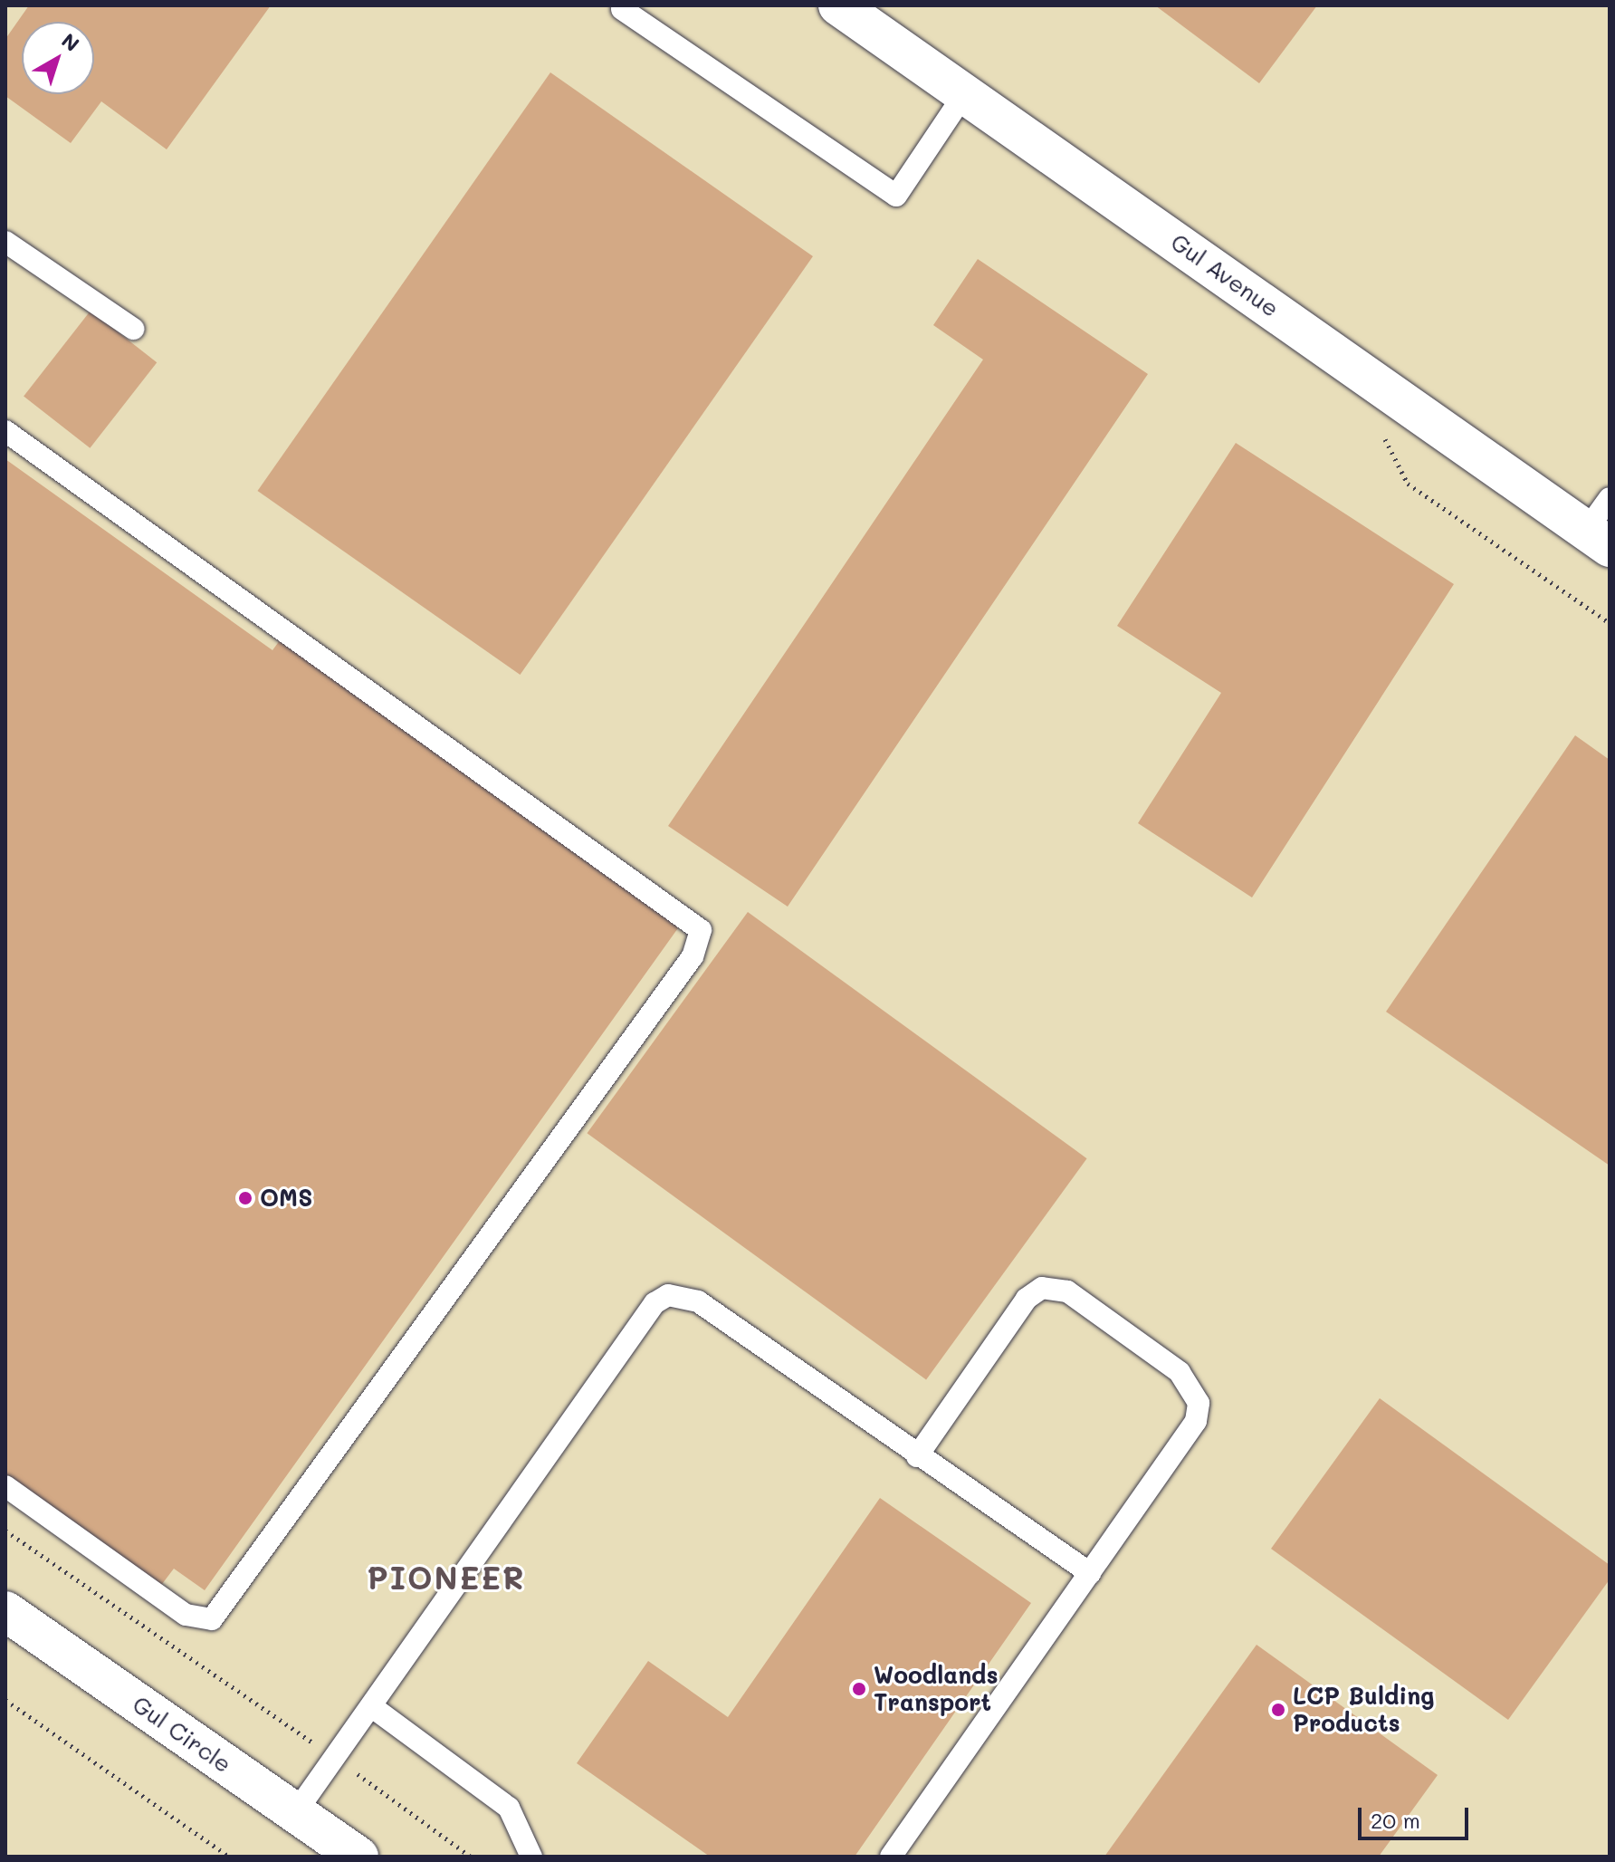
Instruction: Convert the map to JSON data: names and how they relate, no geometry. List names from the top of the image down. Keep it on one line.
{"streets":{"street":["Gul Avenue","Gul Circle"]},"districts":["PIONEER"],"places":["OMS","Woodlands Transport","LCP Bulding Products"],"scale_bar":"20 m","north":"top right"}
